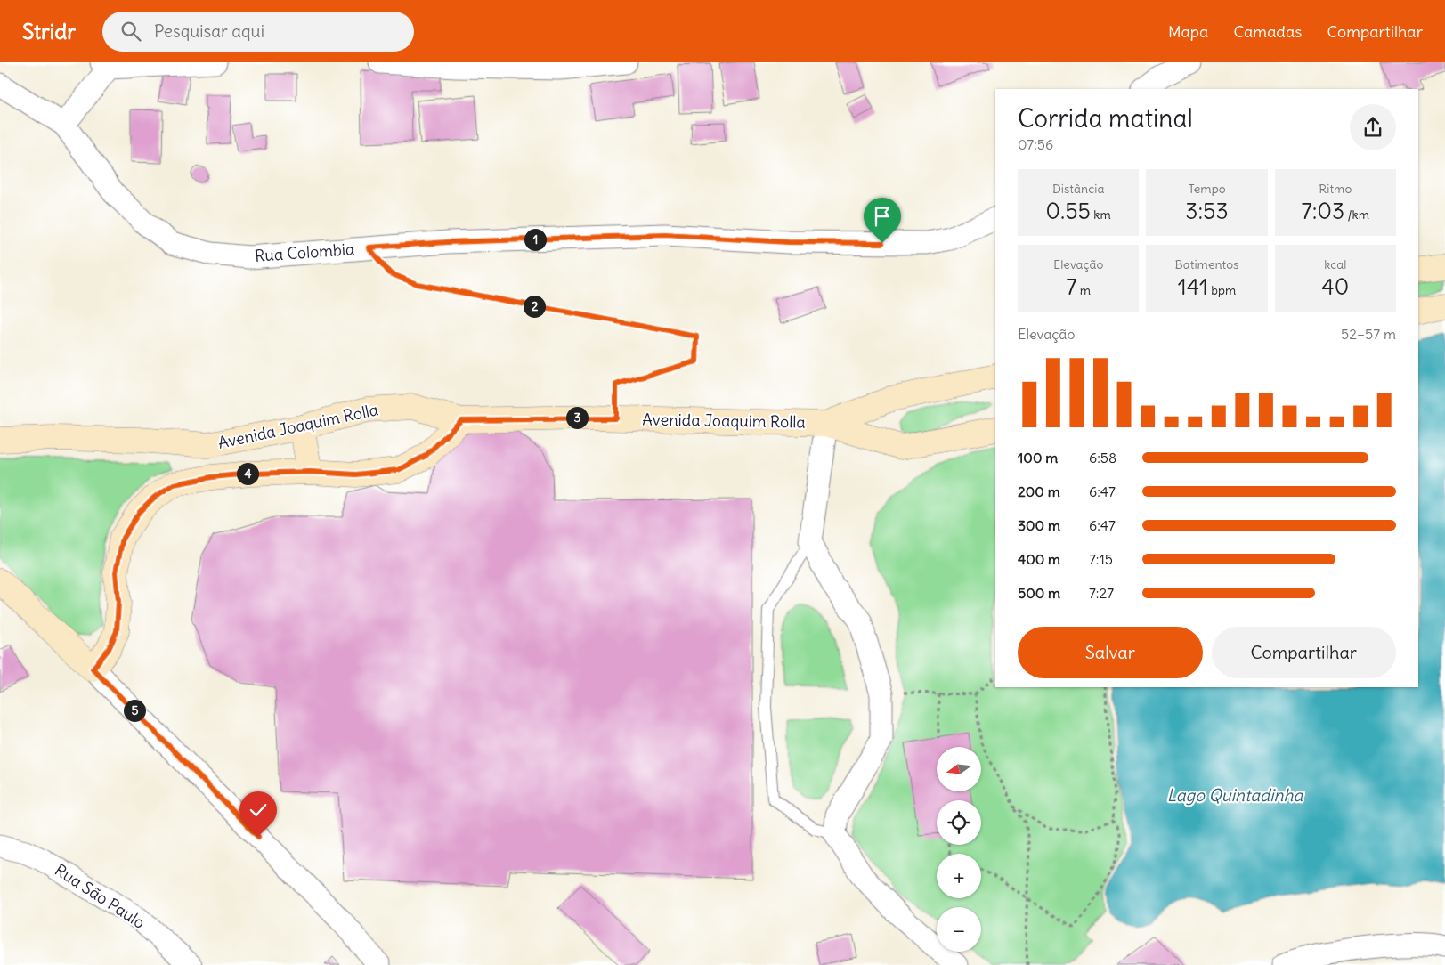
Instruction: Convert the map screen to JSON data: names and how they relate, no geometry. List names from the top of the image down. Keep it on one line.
{"streets":{"street":["Rua Colombia","Avenida Joaquim Rolla","Rua São Paulo"]},"water":["Lago Quintadinha"],"north":"left","page":{"header":"Stridr","search":"Pesquisar aqui","nav":["Mapa","Camadas","Compartilhar"],"heading":["Corrida matinal","07:56"],"stats":[["Distância","0.55 km"],["Tempo","3:53"],["Ritmo","7:03 /km"],["Elevação","7 m"],["Batimentos","141 bpm"],["kcal","40"]],"pins":["1","2","3","4","5"],"chart":["Elevação","52–57 m"],"list":[{"name":"100 m","note":"6:58"},{"name":"200 m","note":"6:47"},{"name":"300 m","note":"6:47"},{"name":"400 m","note":"7:15"},{"name":"500 m","note":"7:27"}],"buttons":["Salvar","Compartilhar"],"map_buttons":["+","−"]}}
